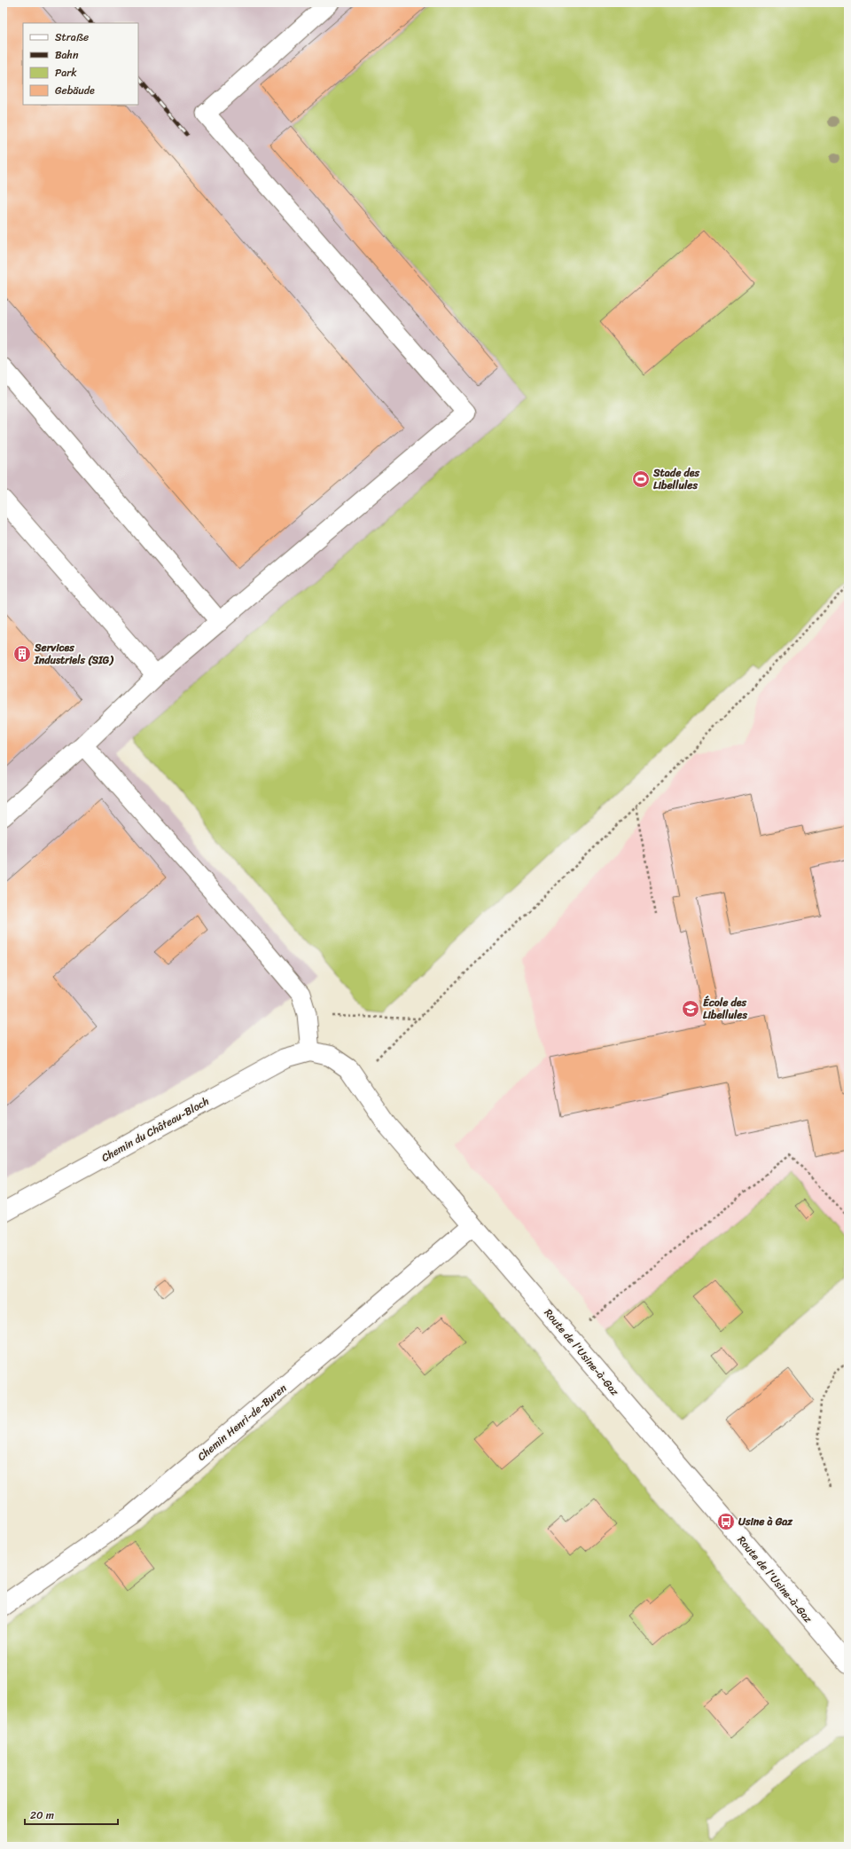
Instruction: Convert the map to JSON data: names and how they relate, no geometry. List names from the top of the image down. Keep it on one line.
{"streets":{"street":["Chemin du Château-Bloch","Route de l'Usine-à-Gaz","Chemin Henri-de-Buren"]},"crossings":[["Chemin du Château-Bloch","Route de l'Usine-à-Gaz"],["Route de l'Usine-à-Gaz","Chemin Henri-de-Buren"]],"places":{"sports":["Stade des Libellules"],"building":["Services Industriels (SIG)"],"school or university":["École des Libellules"],"bus stop":["Usine à Gaz"]},"legend":["Straße","Bahn","Park","Gebäude"],"scale_bar":"20 m"}
